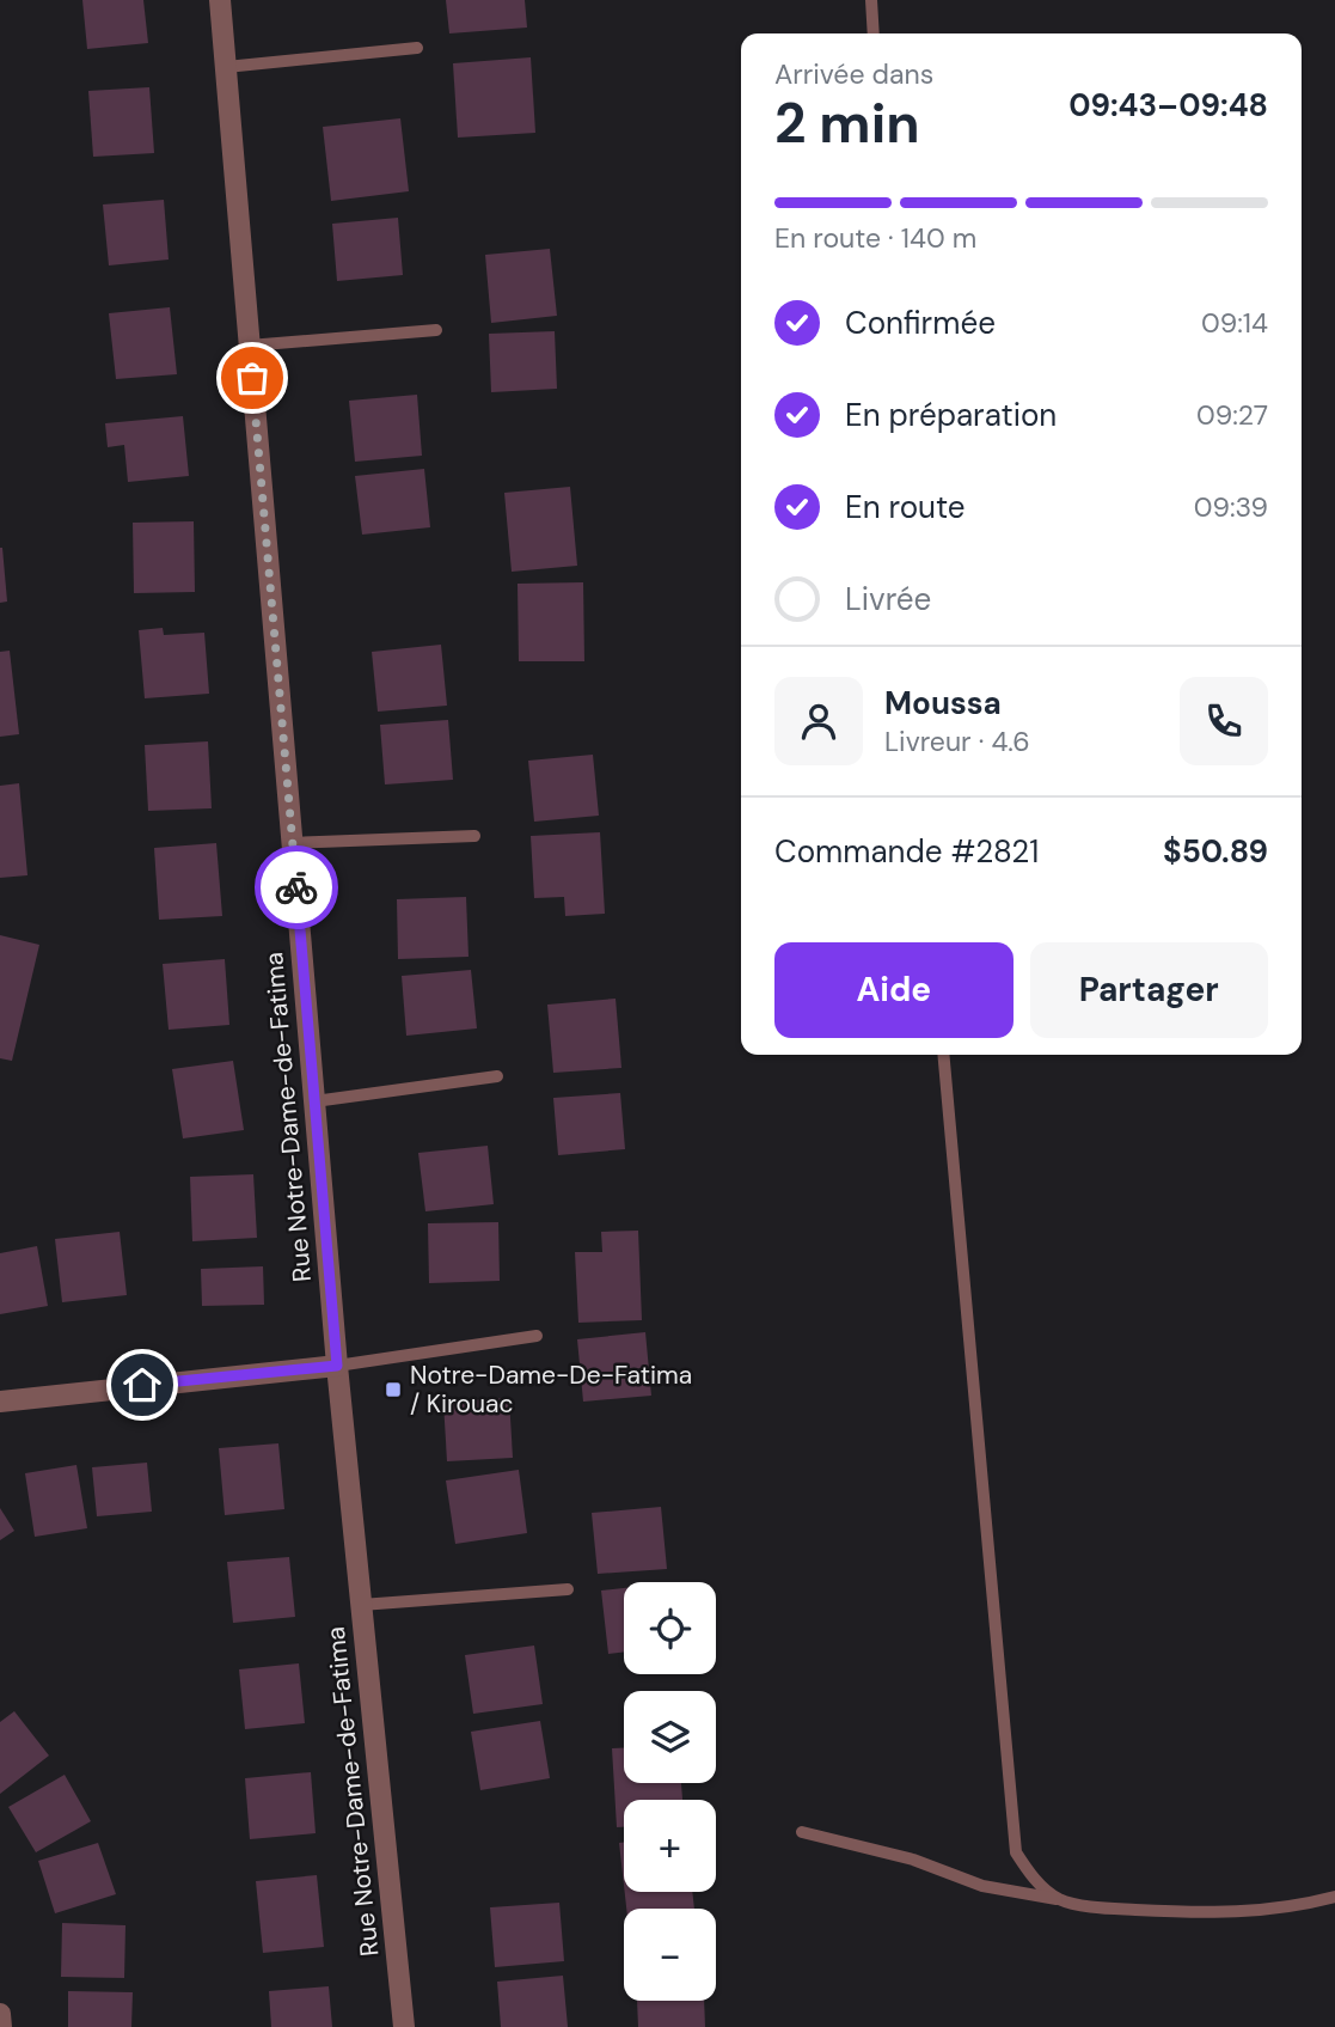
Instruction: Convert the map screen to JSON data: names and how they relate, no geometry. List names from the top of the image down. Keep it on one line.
{"streets":{"street":["Rue Notre-Dame-de-Fatima"]},"places":{"transit":["Notre-Dame-De-Fatima / Kirouac"]},"page":{"heading":["2 min","Arrivée dans","09:43–09:48"],"panel":["Moussa","Livreur · 4.6","Commande #2821","$50.89"],"bar":"En route · 140 m","list":[["Confirmée","09:14"],["En préparation","09:27"],["En route","09:39"],"Livrée"],"buttons":["Aide","Partager"],"map_buttons":["+","−"]}}
